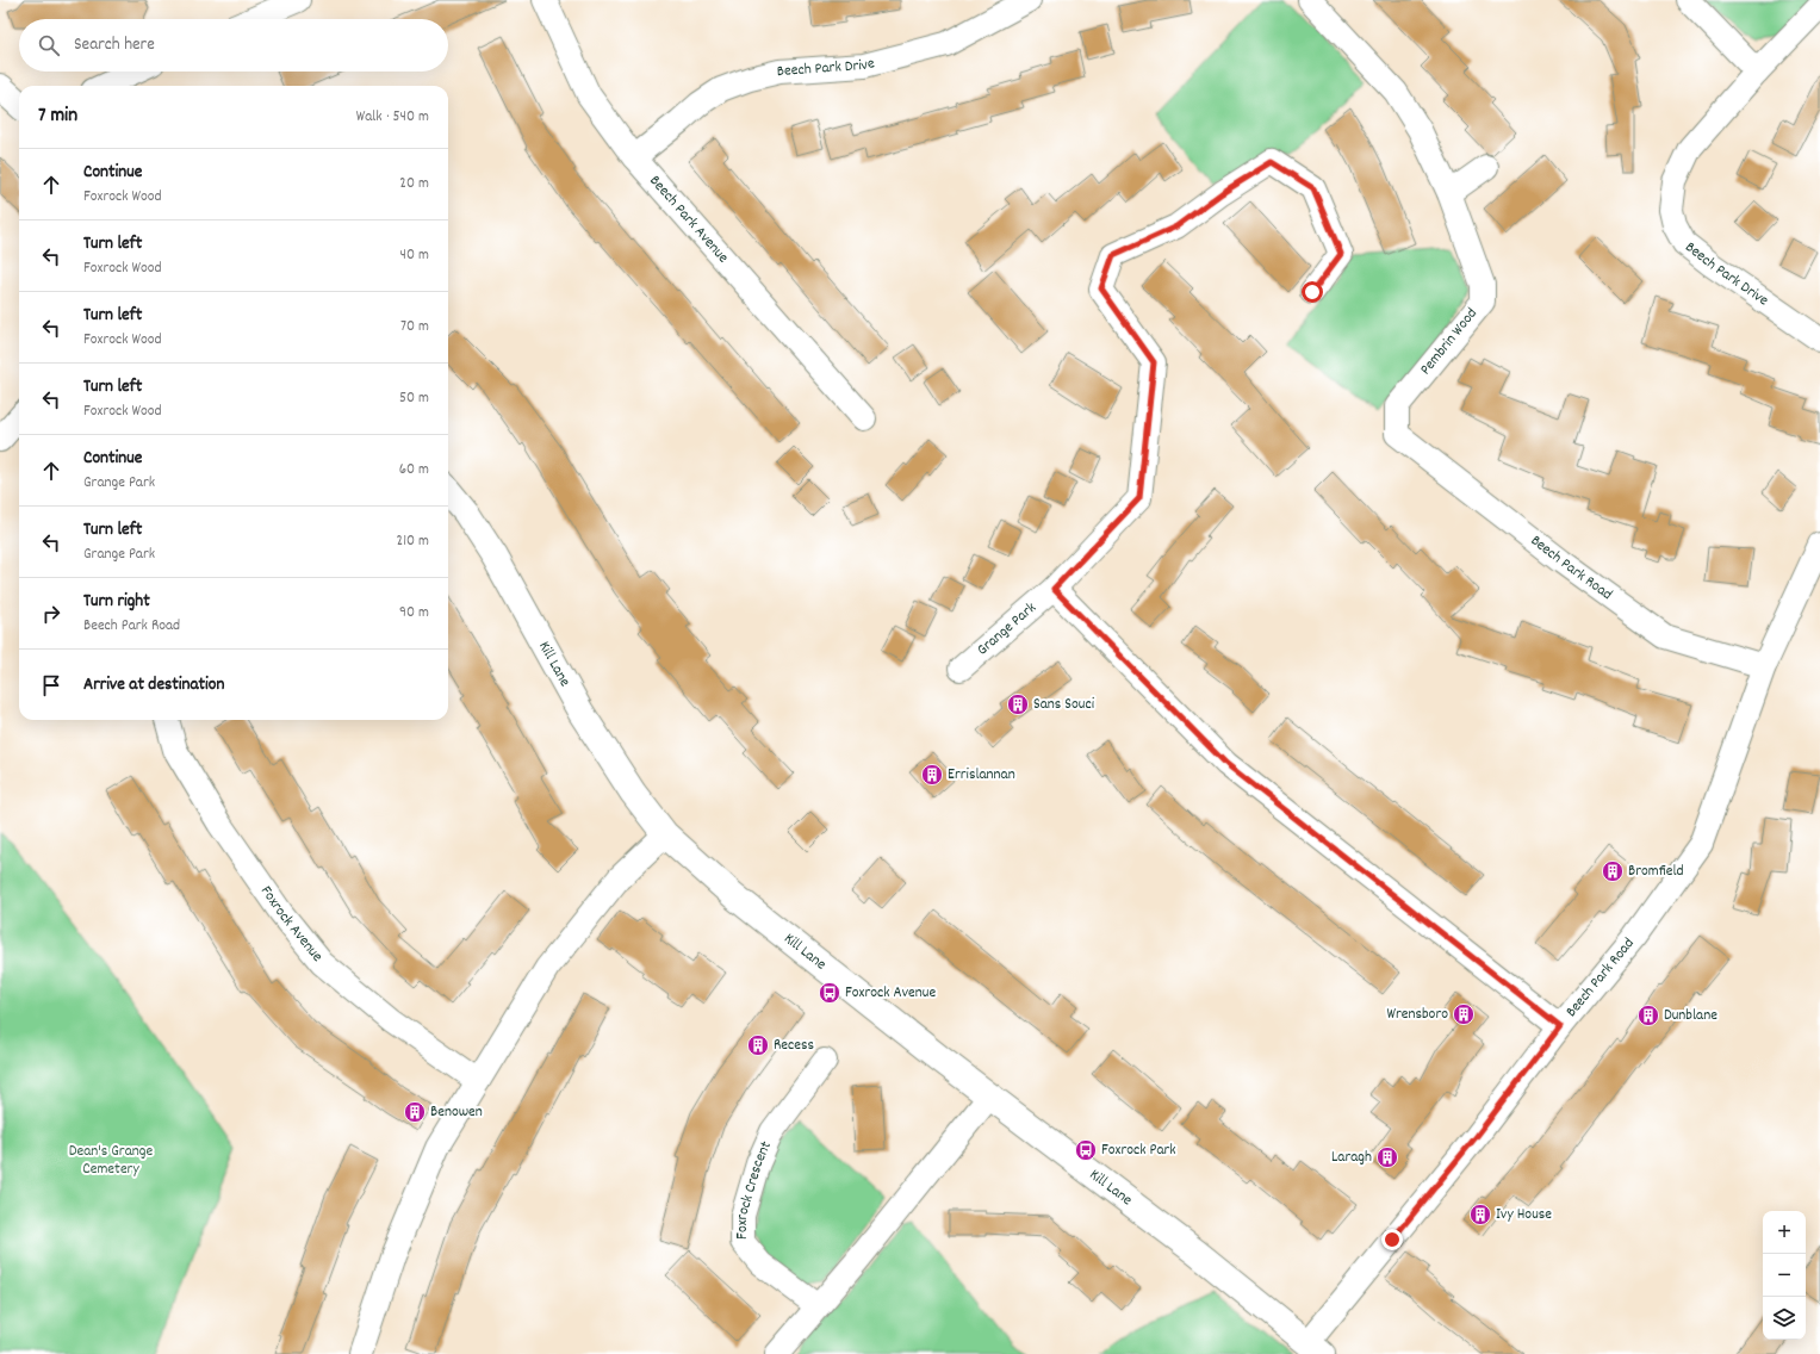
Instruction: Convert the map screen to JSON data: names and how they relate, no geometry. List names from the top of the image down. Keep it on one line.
{"streets":{"main road":["Kill Lane"],"street":["Beech Park Drive","Beech Park Avenue","Pembrin Wood","Beech Park Road","Grange Park","Foxrock Avenue","Foxrock Crescent"]},"crossings":[["Beech Park Drive","Beech Park Avenue"],["Pembrin Wood","Beech Park Road"],["Beech Park Road","Kill Lane"]],"parks":["Dean's Grange Cemetery"],"places":{"building":["Sans Souci","Errislannan","Bromfield","Wrensboro","Dunblane","Recess","Benowen","Laragh","Ivy House"],"bus stop":["Foxrock Avenue","Foxrock Park"]},"page":{"search":"Search here","heading":["7 min","Walk · 540 m"],"list":[["Continue","Foxrock Wood","20 m"],["Turn left","Foxrock Wood","40 m"],["Turn left","Foxrock Wood","70 m"],["Turn left","Foxrock Wood","50 m"],["Continue","Grange Park","60 m"],["Turn left","Grange Park","210 m"],["Turn right","Beech Park Road","90 m"],"Arrive at destination"],"map_buttons":["+","−"]}}
